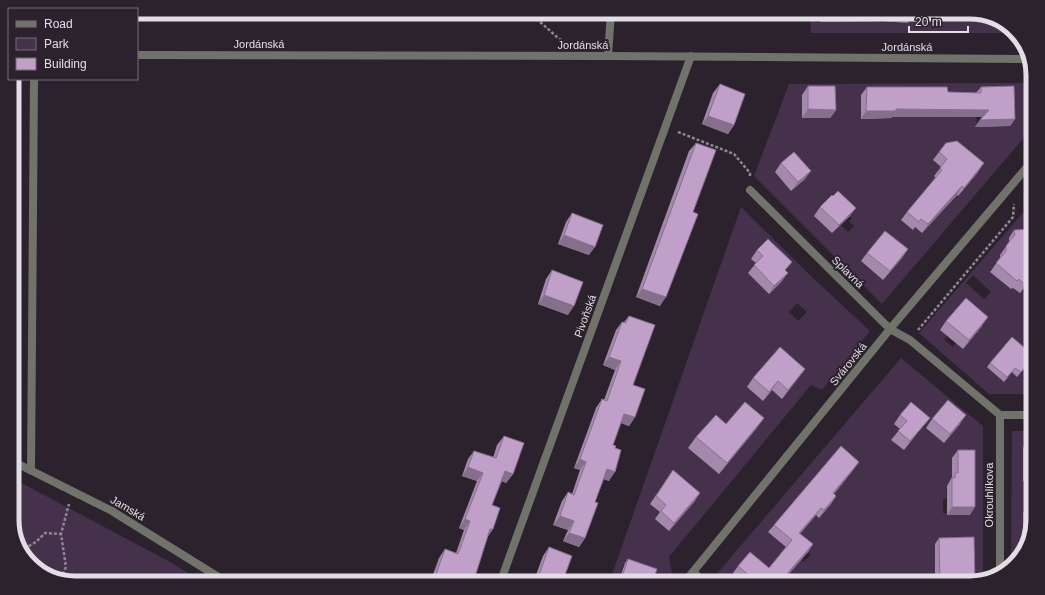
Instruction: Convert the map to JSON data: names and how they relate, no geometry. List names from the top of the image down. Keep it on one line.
{"streets":{"street":["Jordánská","Splavná","Pivoňská","Svárovská","Okrouhlíkova","Jamská"]},"crossings":[["Jordánská","Pivoňská"],["Splavná","Svárovská"],["Splavná","Okrouhlíkova"]],"legend":["Road","Park","Building"],"scale_bar":"20 m"}
